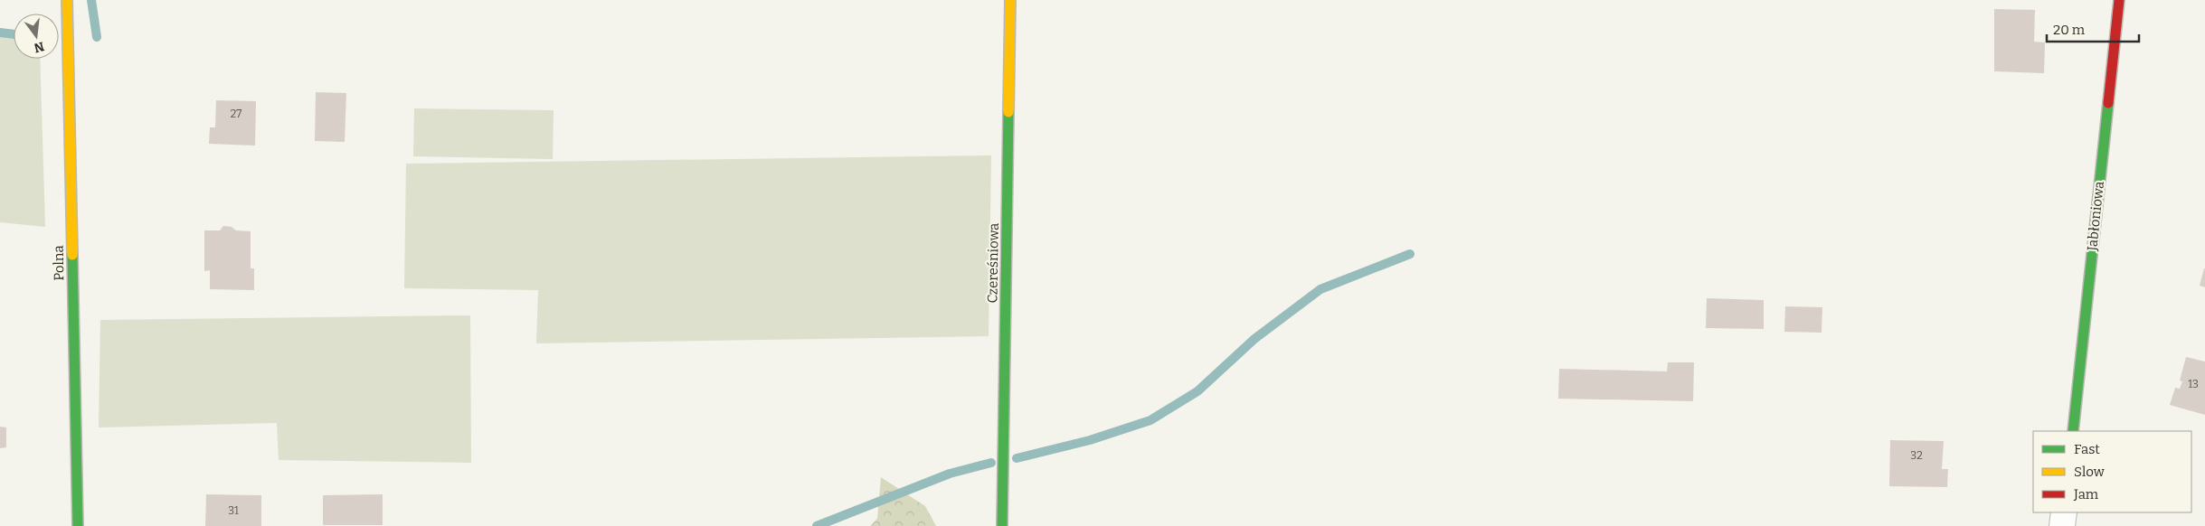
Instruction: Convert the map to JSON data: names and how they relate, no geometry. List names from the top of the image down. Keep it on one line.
{"streets":{"street":["Jabłoniowa","Polna","Czereśniowa"]},"house_numbers":["27","13","32","31"],"legend":["Fast","Slow","Jam"],"scale_bar":"20 m","north":"bottom"}
